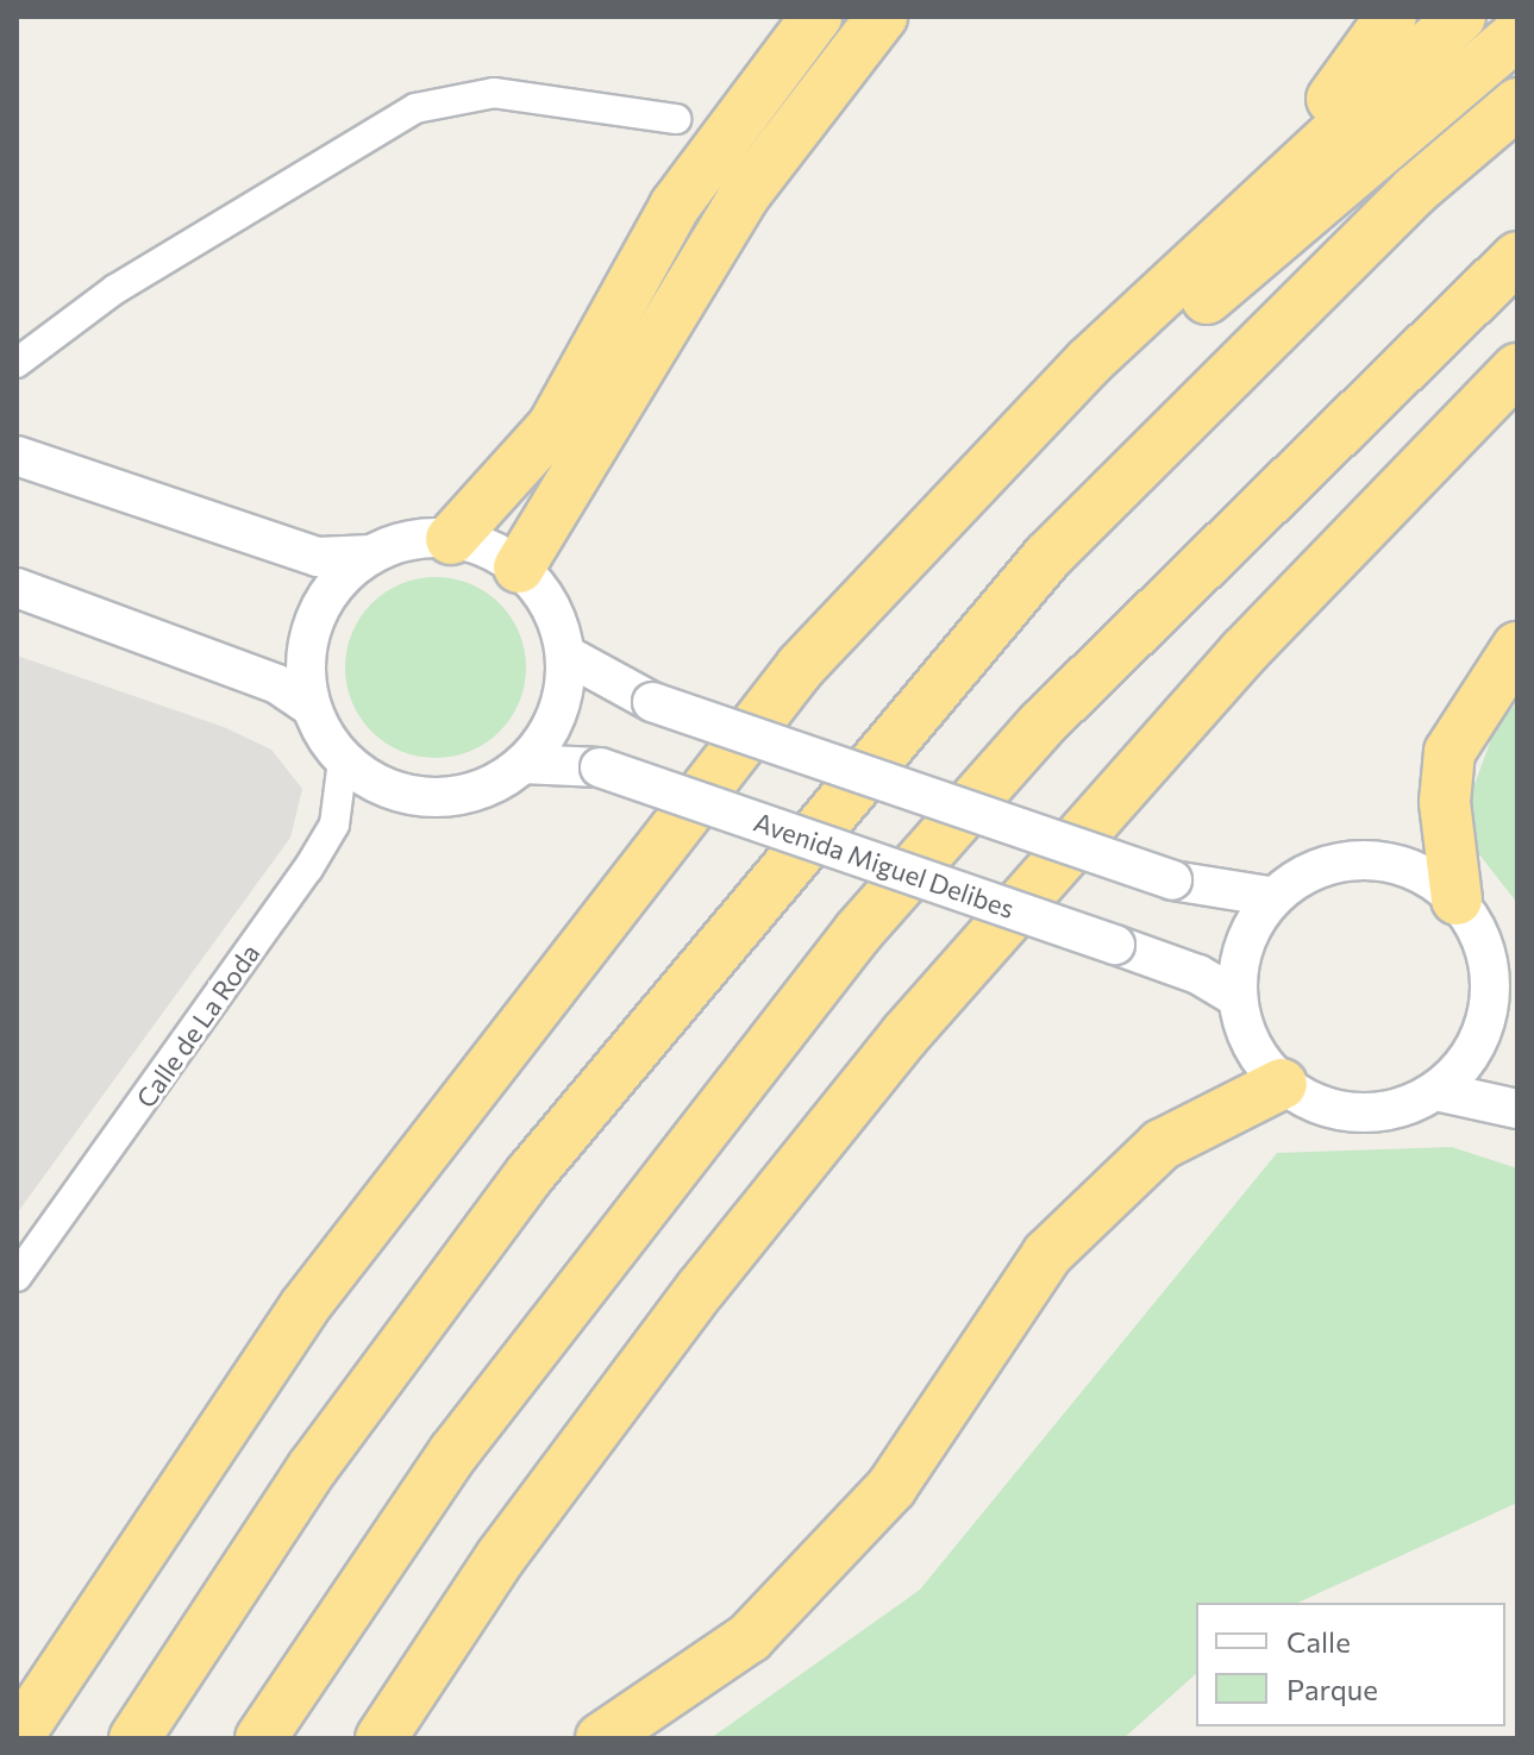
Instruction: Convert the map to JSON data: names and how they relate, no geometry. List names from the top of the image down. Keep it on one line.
{"streets":{"main road":["Avenida Miguel Delibes"],"street":["Calle de La Roda"]},"crossings":[["Avenida Miguel Delibes","Calle de La Roda"]],"legend":["Calle","Parque"]}
